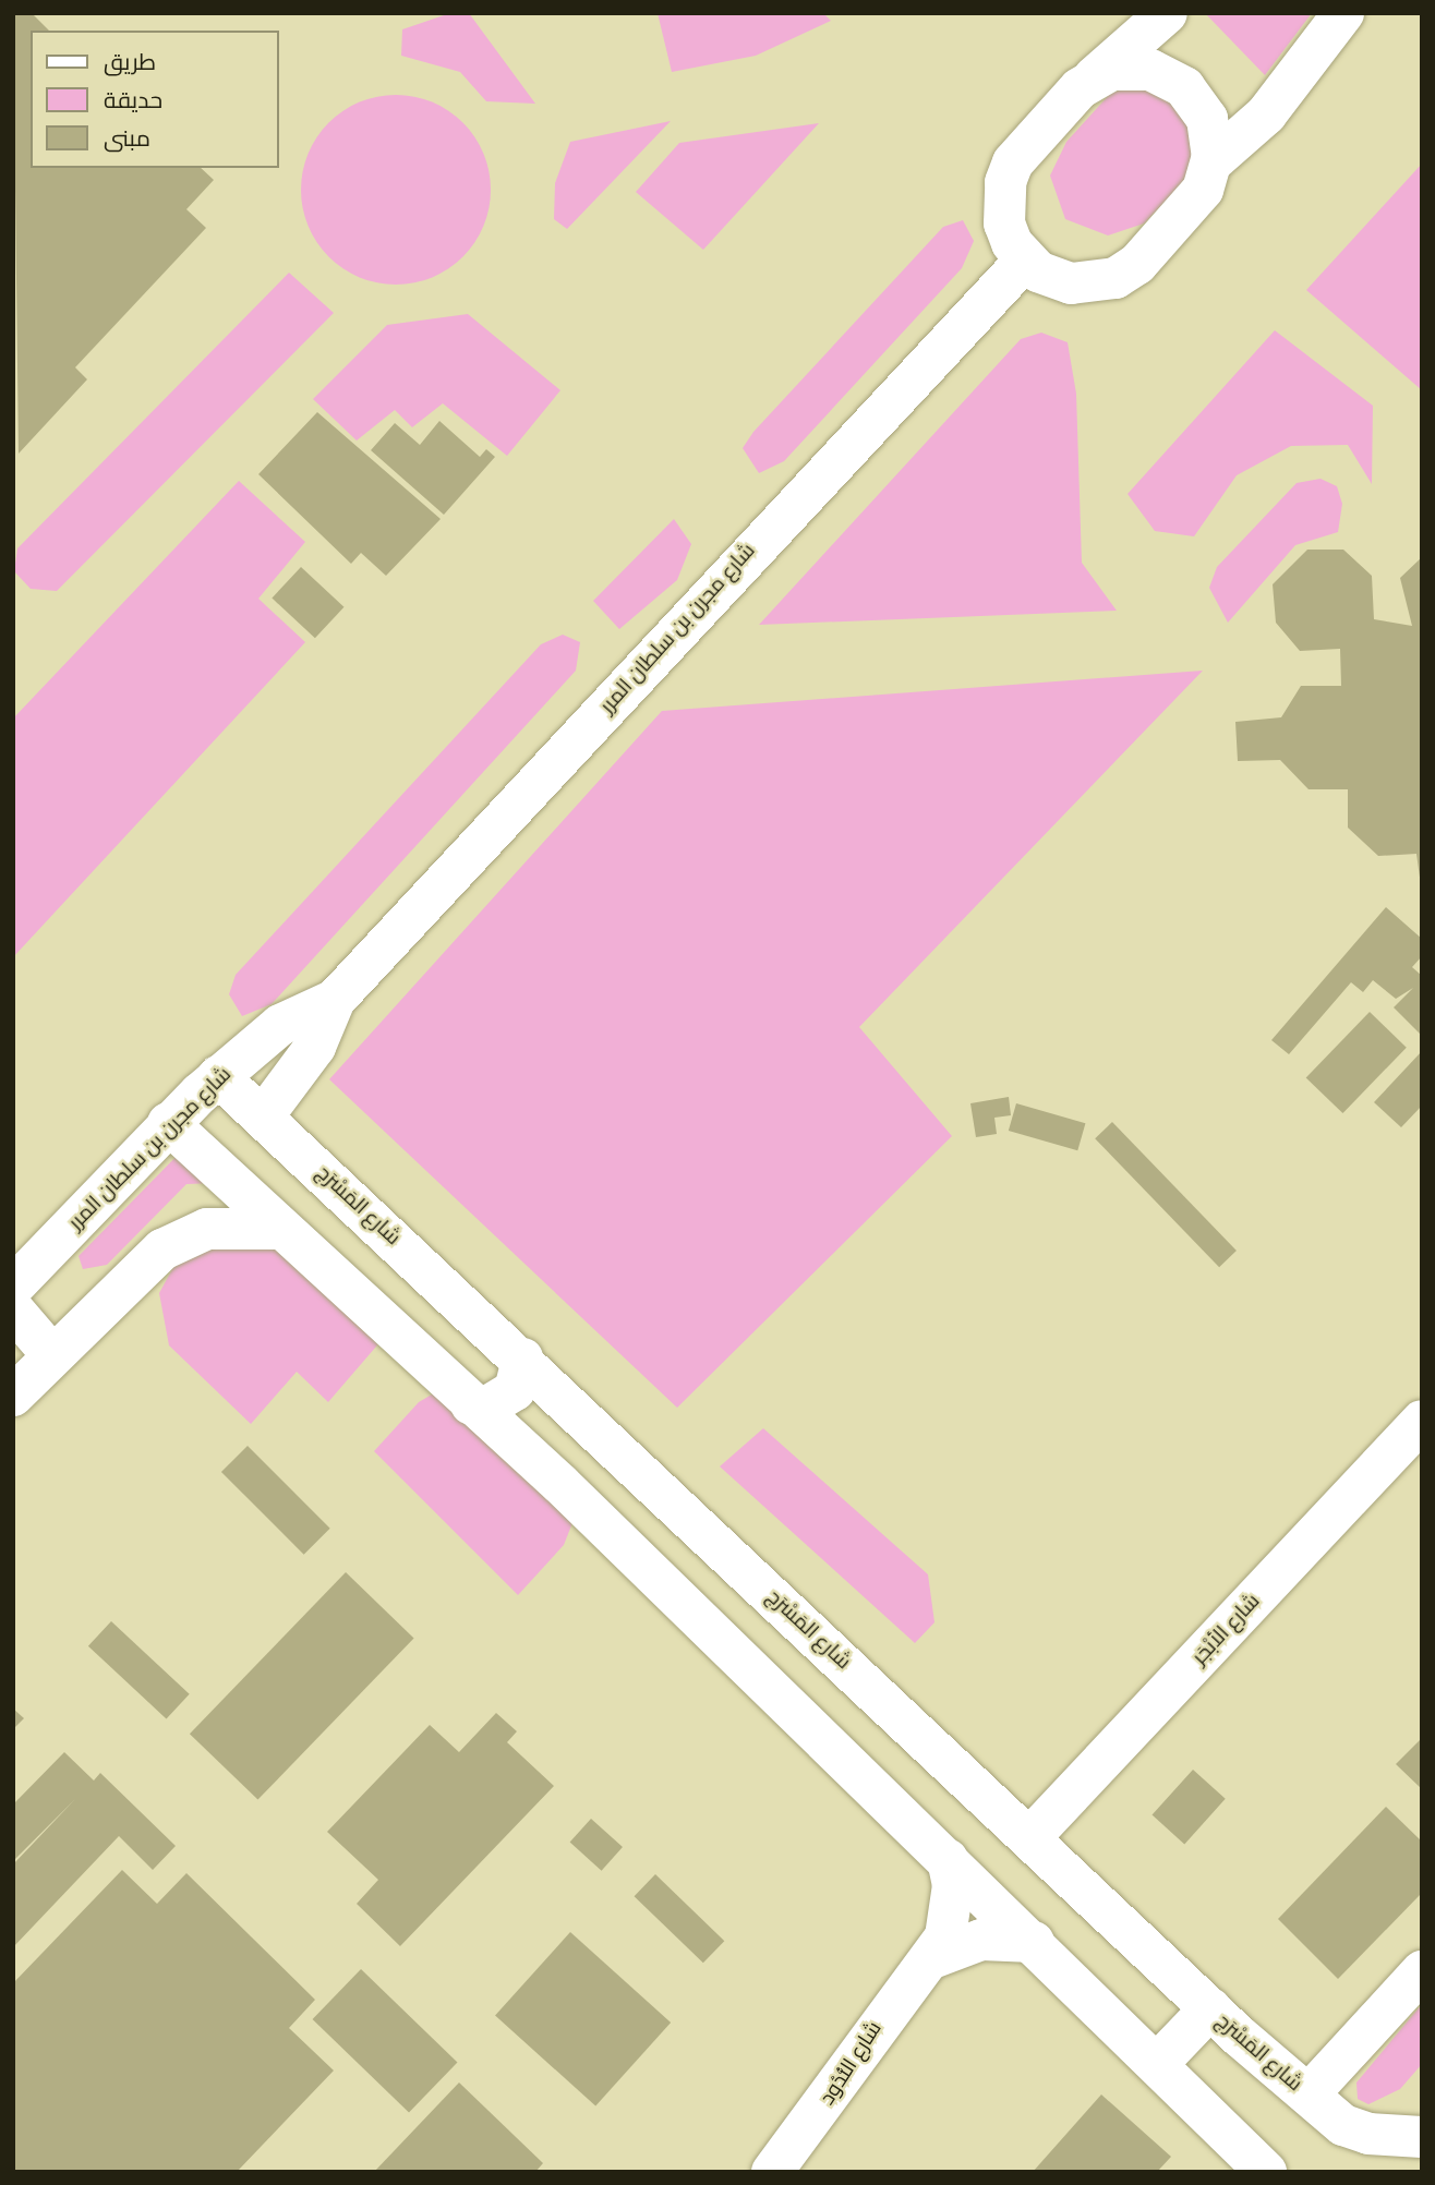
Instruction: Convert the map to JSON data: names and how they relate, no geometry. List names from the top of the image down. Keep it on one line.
{"streets":{"street":["شارع مجرن بن سلطان المرر","شارع المَسْرَج","شارع الأبْجَر","شارع النُّدُود"]},"crossings":[["شارع مجرن بن سلطان المرر","شارع المَسْرَج"],["شارع المَسْرَج","شارع الأبْجَر"]],"legend":["طريق","حديقة","مبنى"]}
